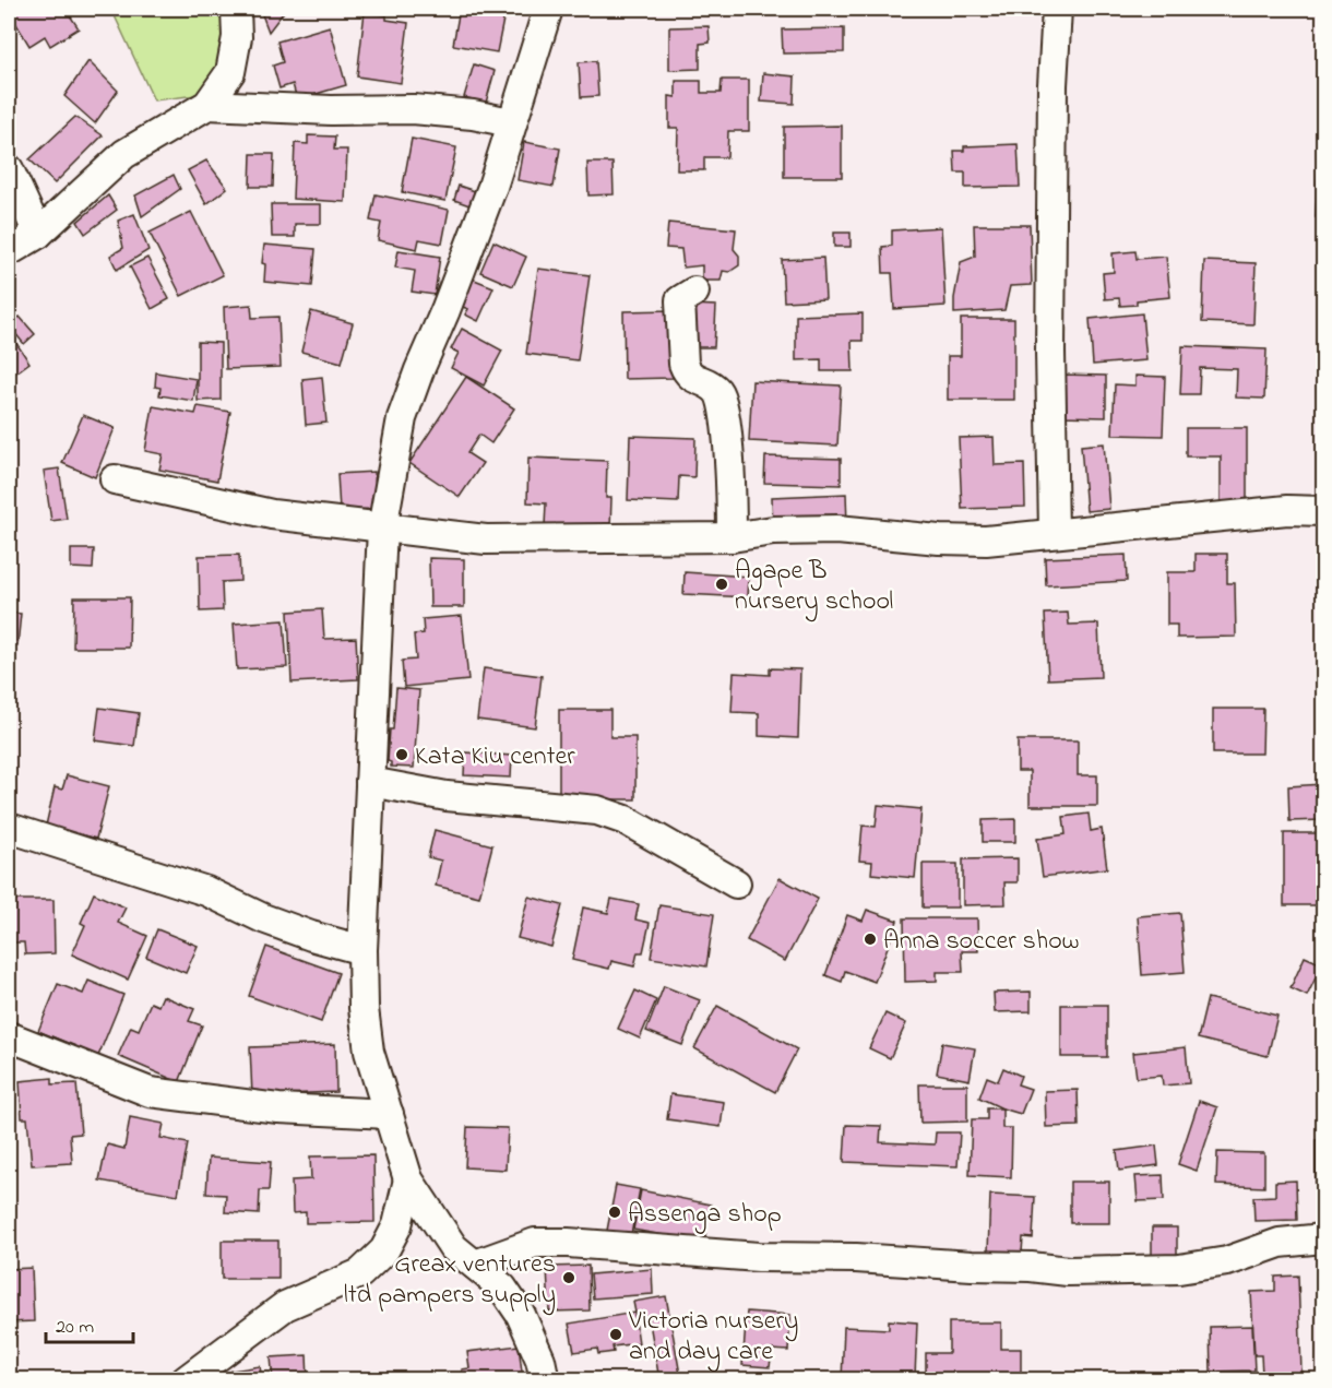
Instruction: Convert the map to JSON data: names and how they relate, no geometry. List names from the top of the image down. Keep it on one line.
{"places":["Agape B nursery school","Kata Kiu center","Anna soccer show","Assenga shop","Greax ventures ltd pampers supply","Victoria nursery and day care"],"scale_bar":"20 m"}
